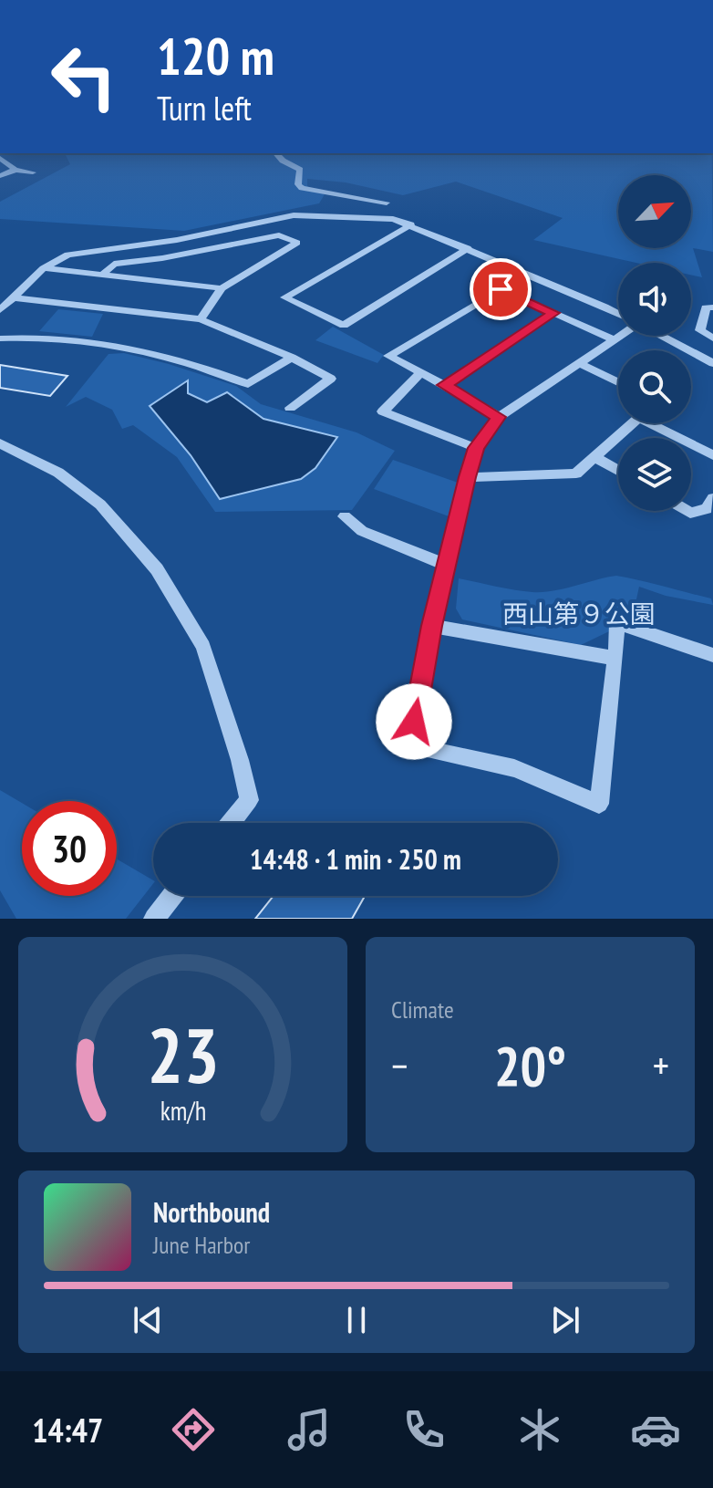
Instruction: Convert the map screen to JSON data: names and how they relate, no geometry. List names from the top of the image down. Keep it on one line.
{"parks":["西山第９公園"],"north":"top right","page":{"turn":["120 m","Turn left"],"limit":"30","trip":"14:48 · 1 min · 250 m","tile":"Climate","heat":["−","20°","+"],"song":["Northbound","June Harbor"],"tabs":"14:47","gauge":["23","km/h"]}}
